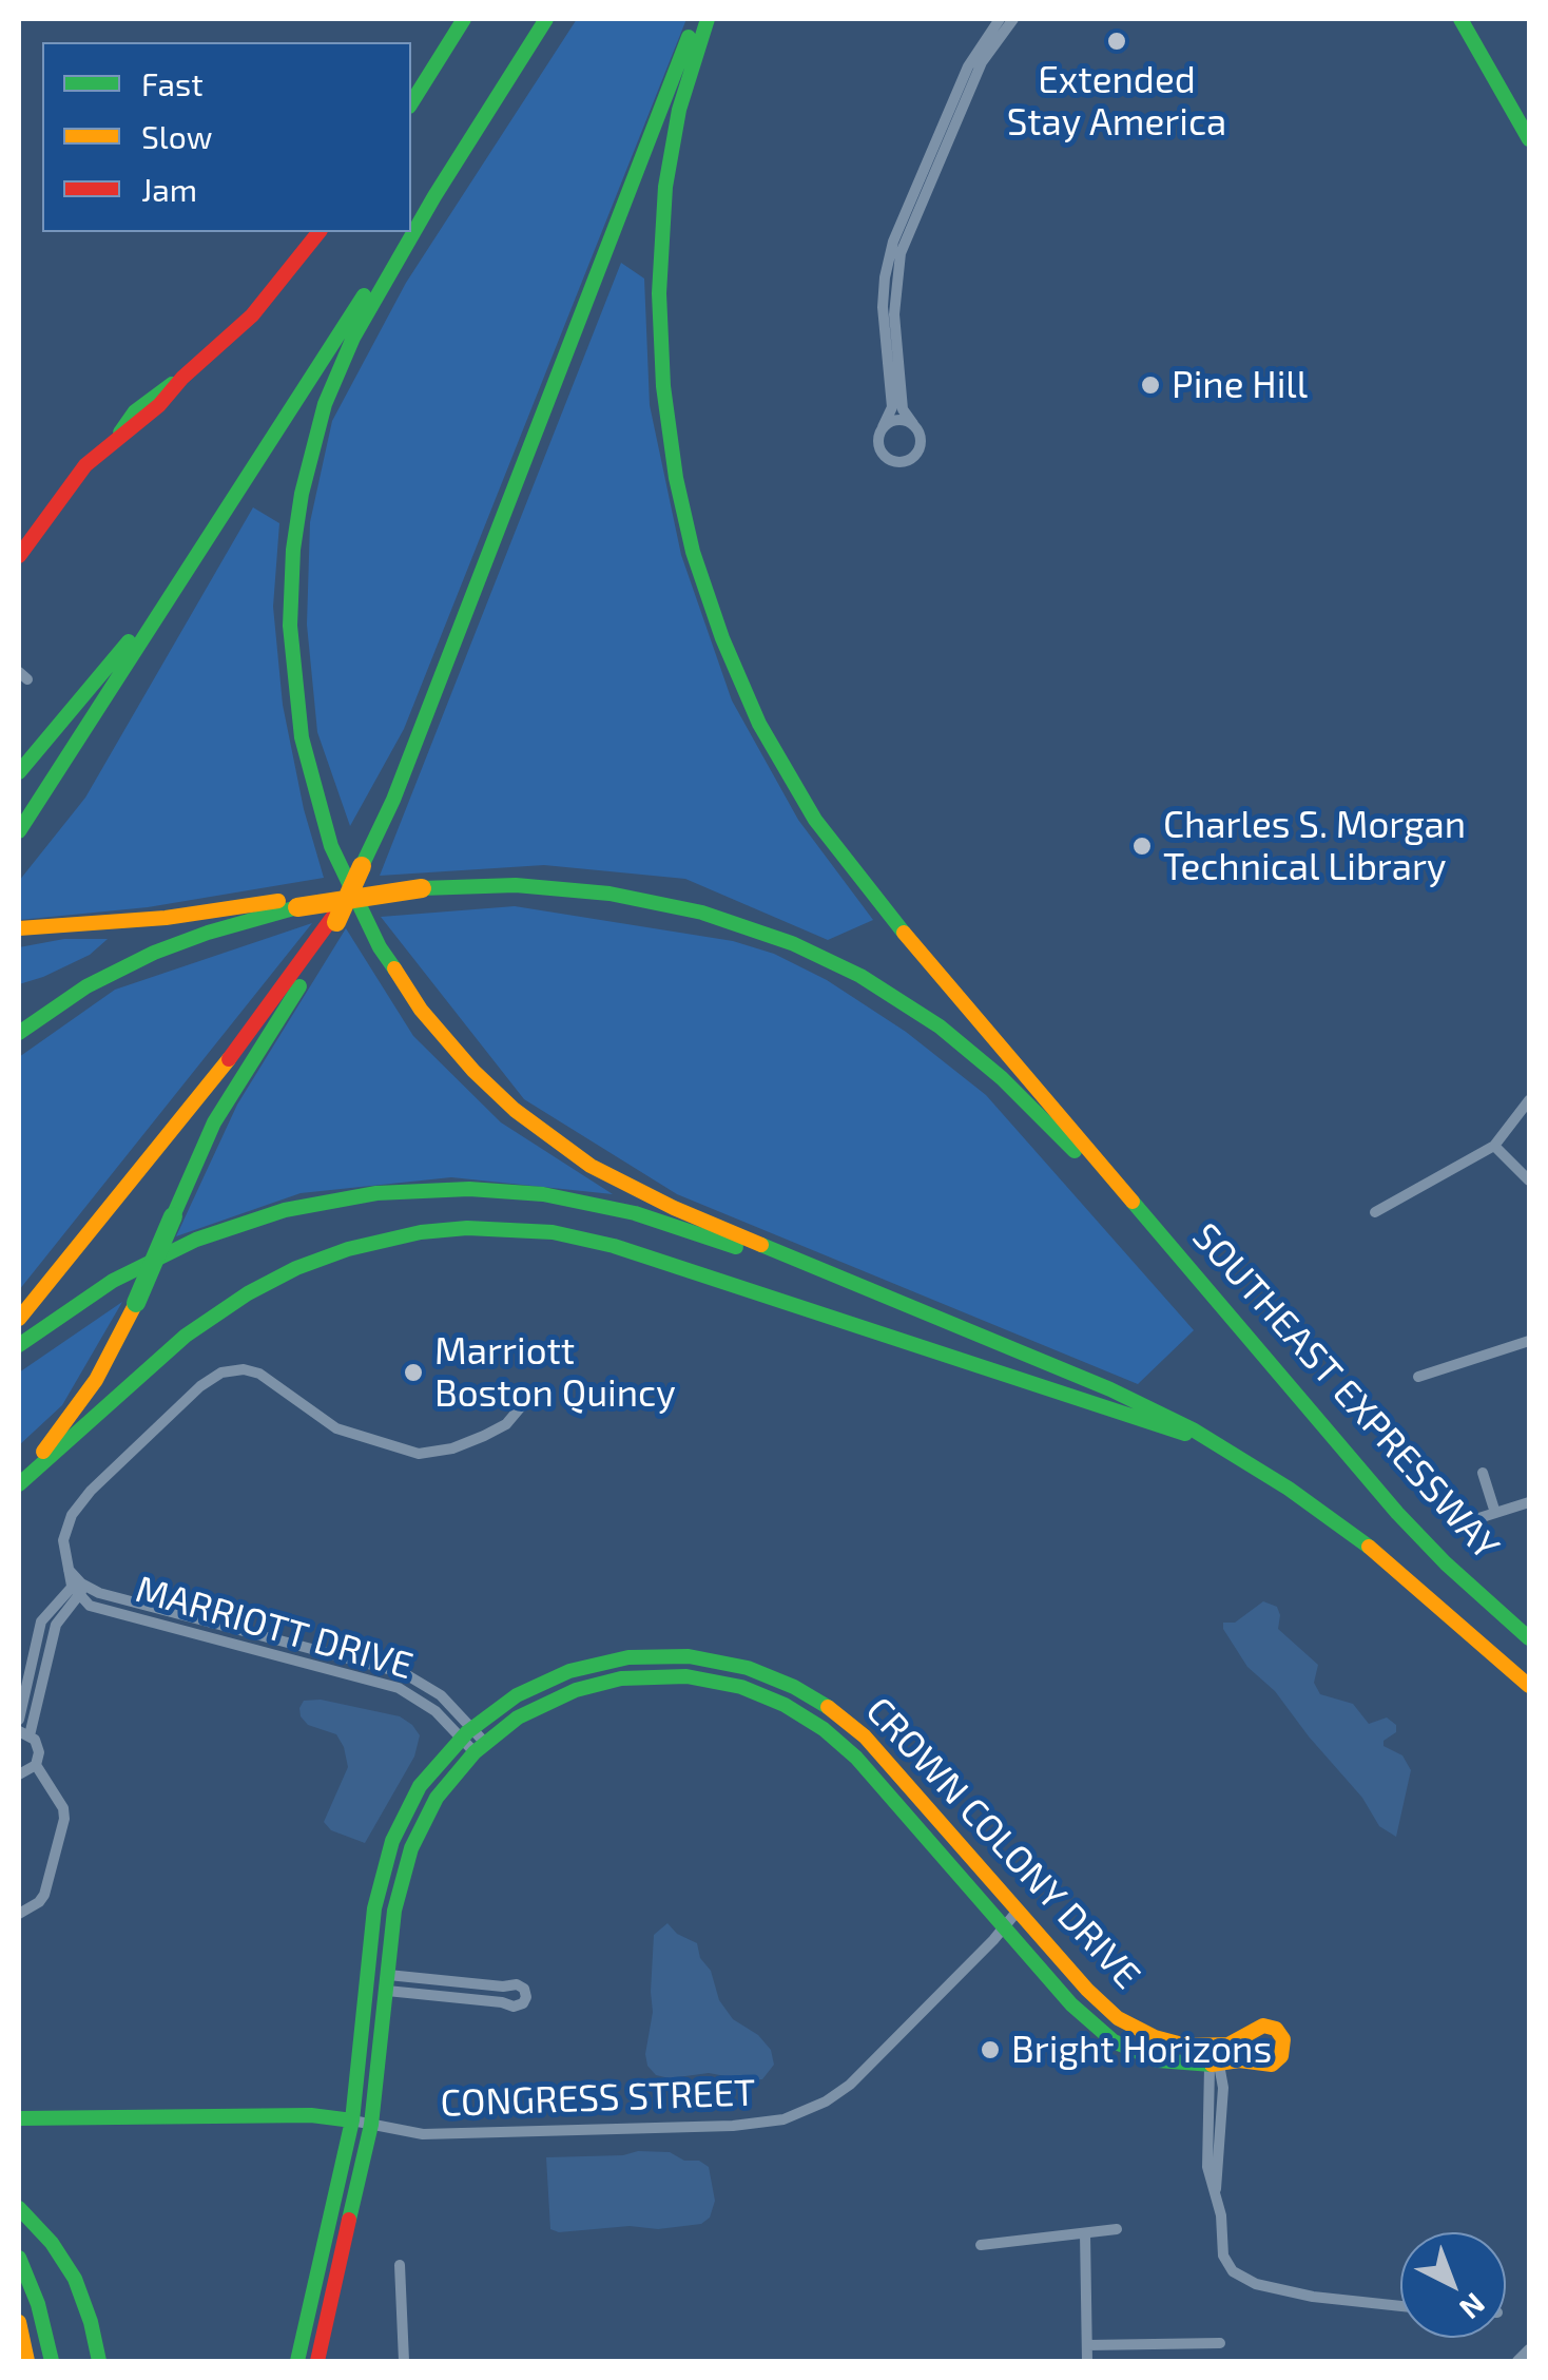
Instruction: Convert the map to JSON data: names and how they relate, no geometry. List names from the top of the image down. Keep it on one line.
{"streets":{"main road":["SOUTHEAST EXPRESSWAY","CROWN COLONY DRIVE"],"street":["MARRIOTT DRIVE","CONGRESS STREET"]},"crossings":[["MARRIOTT DRIVE","CROWN COLONY DRIVE"],["CROWN COLONY DRIVE","CONGRESS STREET"]],"places":["Extended Stay America","Pine Hill","Charles S. Morgan Technical Library","Marriott Boston Quincy","Bright Horizons"],"legend":["Fast","Slow","Jam"],"north":"bottom right"}
